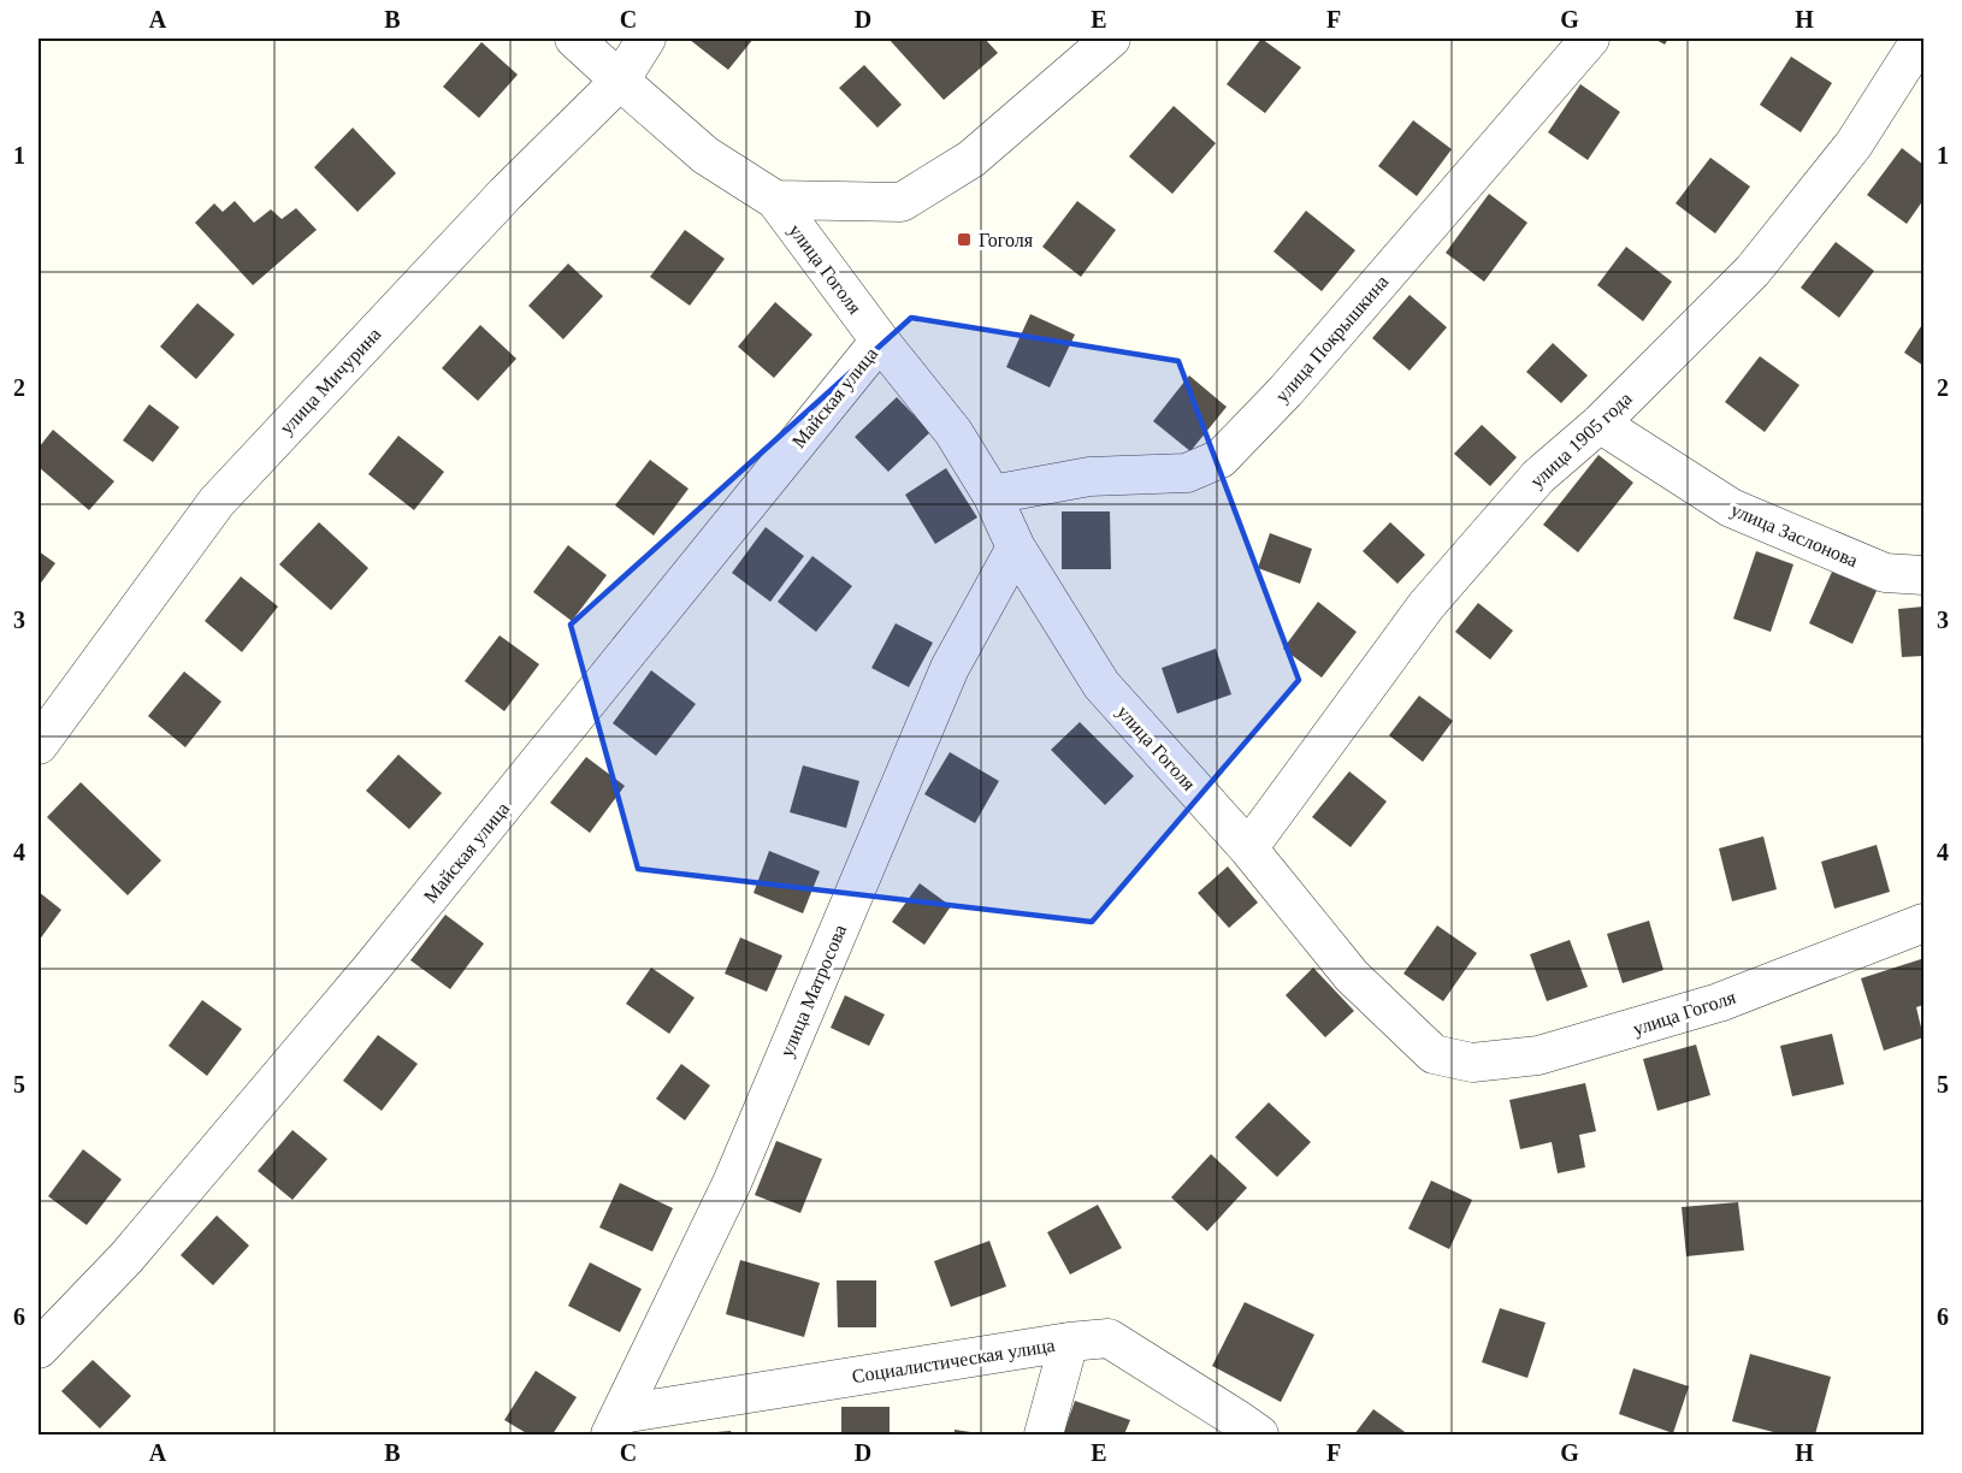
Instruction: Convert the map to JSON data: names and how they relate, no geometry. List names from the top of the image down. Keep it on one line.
{"streets":{"street":["улица Гоголя","улица Покрышкина","улица Мичурина","Майская улица","улица 1905 года","улица Заслонова","улица Матросова","Социалистическая улица"]},"crossings":[["улица Гоголя","улица Покрышкина"],["улица Гоголя","улица Мичурина"],["улица Гоголя","Майская улица"],["улица Гоголя","улица 1905 года"],["улица Гоголя","улица Матросова"],["улица 1905 года","улица Заслонова"],["улица Матросова","Социалистическая улица"]],"places":{"transit":["Гоголя"]},"grid":{"columns":["A","B","C","D","E","F","G","H"],"rows":["1","2","3","4","5","6"]}}
